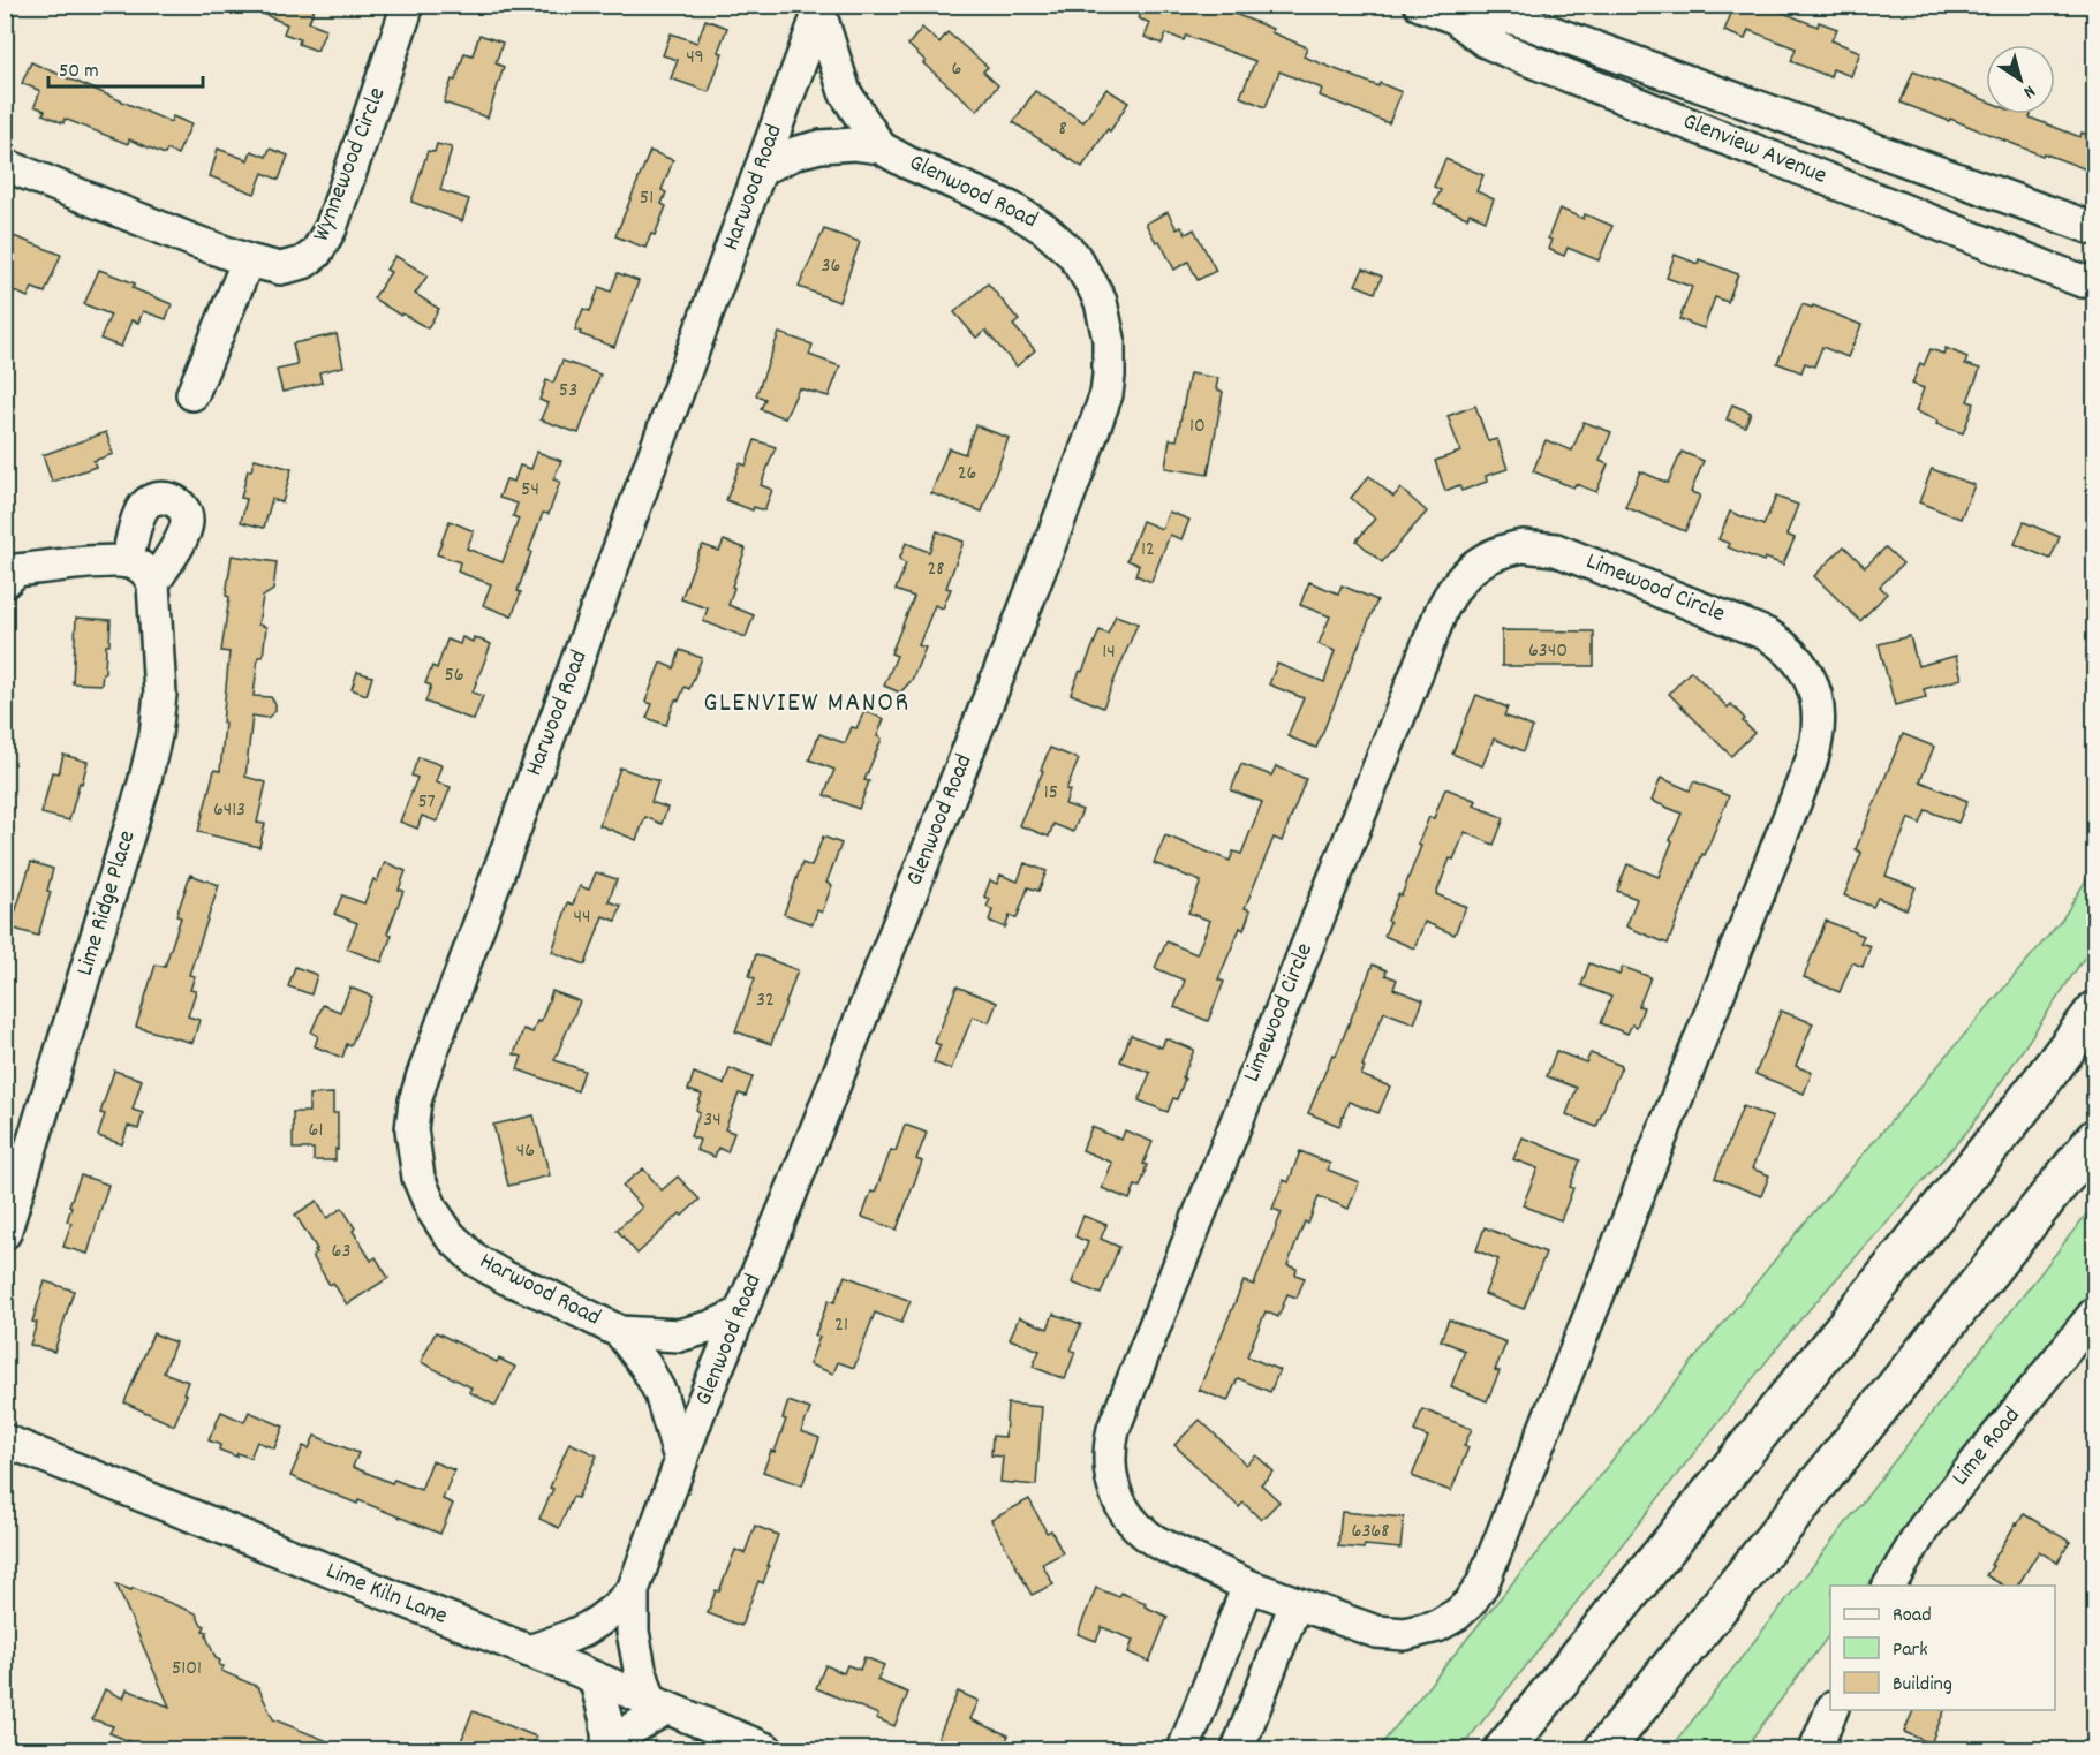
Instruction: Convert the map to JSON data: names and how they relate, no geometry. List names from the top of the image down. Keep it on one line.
{"streets":{"street":["Glenview Avenue","Wynnewood Circle","Harwood Road","Glenwood Road","Limewood Circle","Lime Ridge Place","Lime Road","Lime Kiln Lane"]},"crossings":[["Harwood Road","Glenwood Road"],["Glenwood Road","Lime Kiln Lane"]],"districts":["GLENVIEW MANOR"],"house_numbers":["49","6","8","51","36","53","10","26","54","12","28","6340","14","56","15","57","6413","44","32","34","61","46","63","21","6368","5101"],"legend":["Road","Park","Building"],"scale_bar":"50 m","north":"bottom right"}
